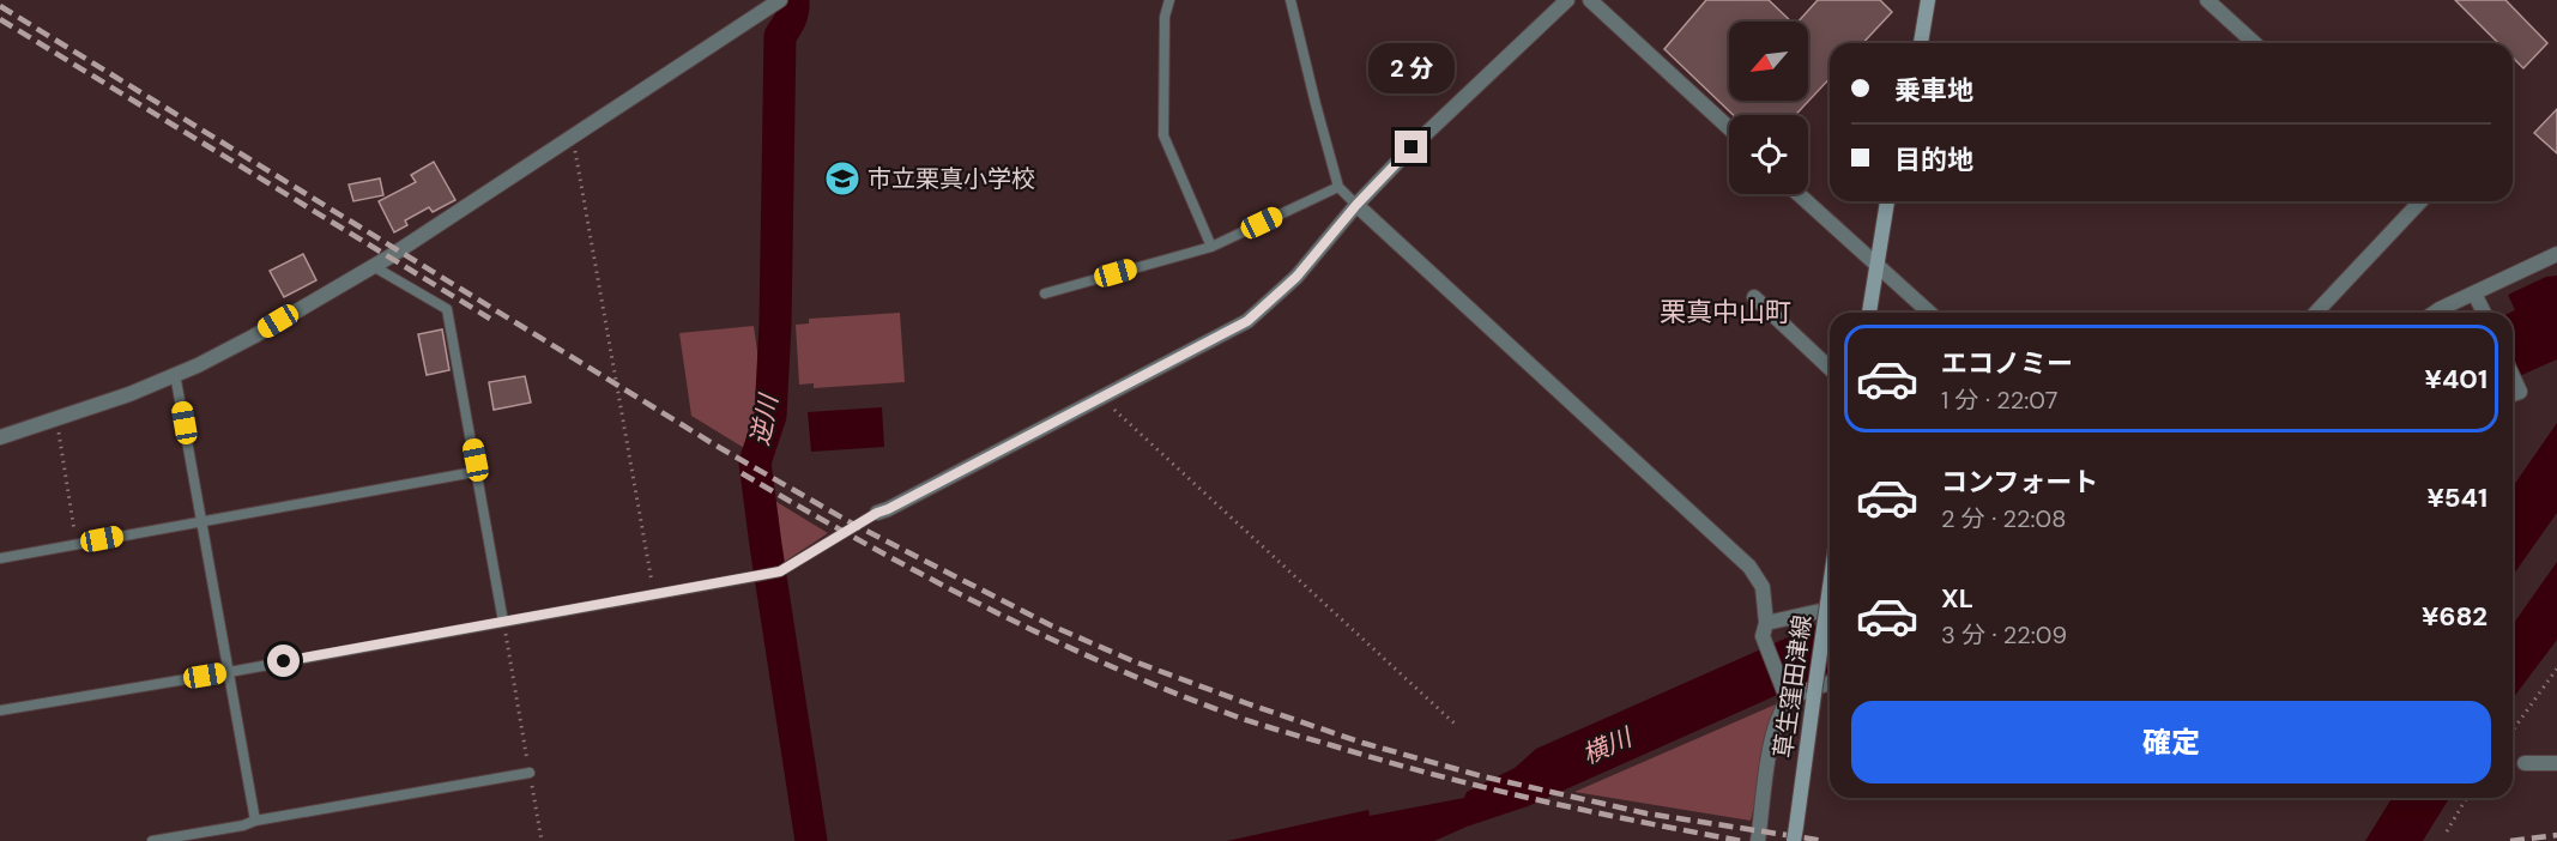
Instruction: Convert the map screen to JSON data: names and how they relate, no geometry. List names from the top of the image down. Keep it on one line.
{"streets":{"main road":["草生窪田津線"]},"districts":["栗真中山町"],"water":["逆川","横川"],"places":{"school or university":["市立栗真小学校"]},"north":"bottom left","page":{"bubble":"2 分","banner":["乗車地","目的地"],"list":[{"name":"エコノミー","note":"1 分 · 22:07","value":"¥401"},{"name":"コンフォート","note":"2 分 · 22:08","value":"¥541"},{"name":"XL","note":"3 分 · 22:09","value":"¥682"}],"buttons":"確定"}}
